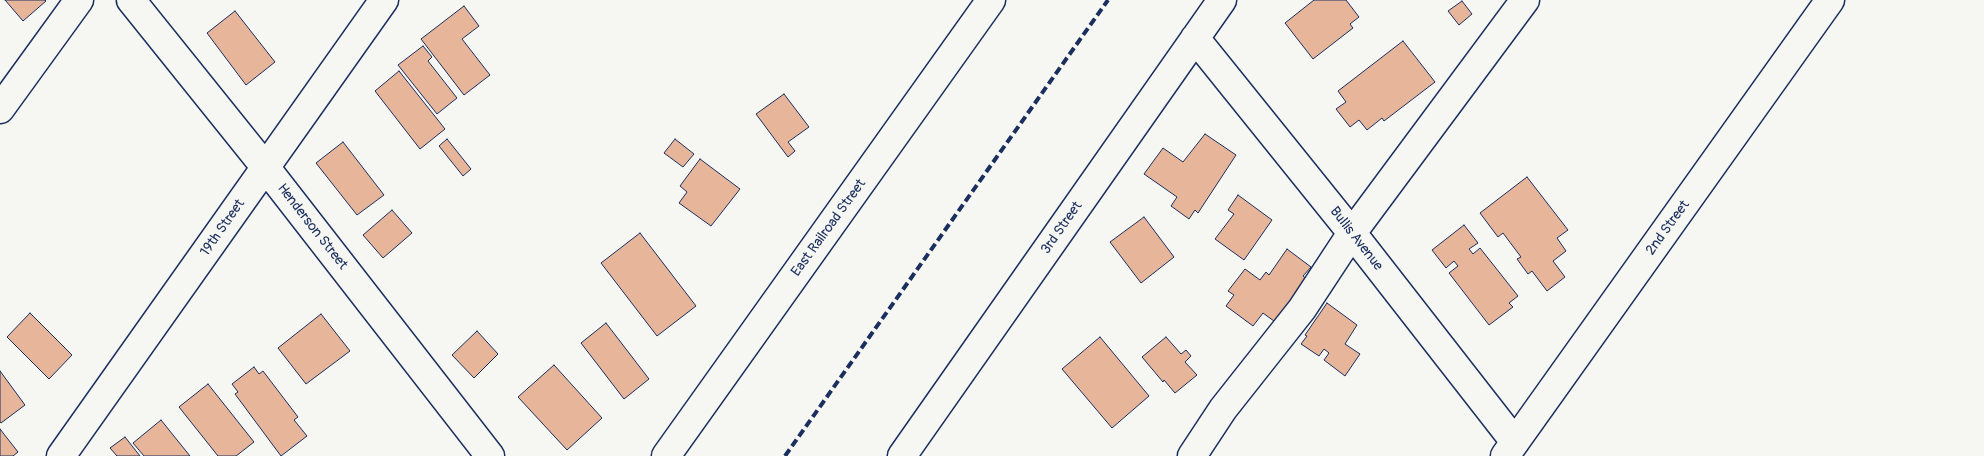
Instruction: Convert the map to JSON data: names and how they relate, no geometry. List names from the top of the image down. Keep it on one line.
{"streets":{"street":["Henderson Street","19th Street","East Railroad Street","3rd Street","2nd Street","Bullis Avenue"]},"crossings":[["Henderson Street","19th Street"],["3rd Street","Bullis Avenue"],["2nd Street","Bullis Avenue"]]}
